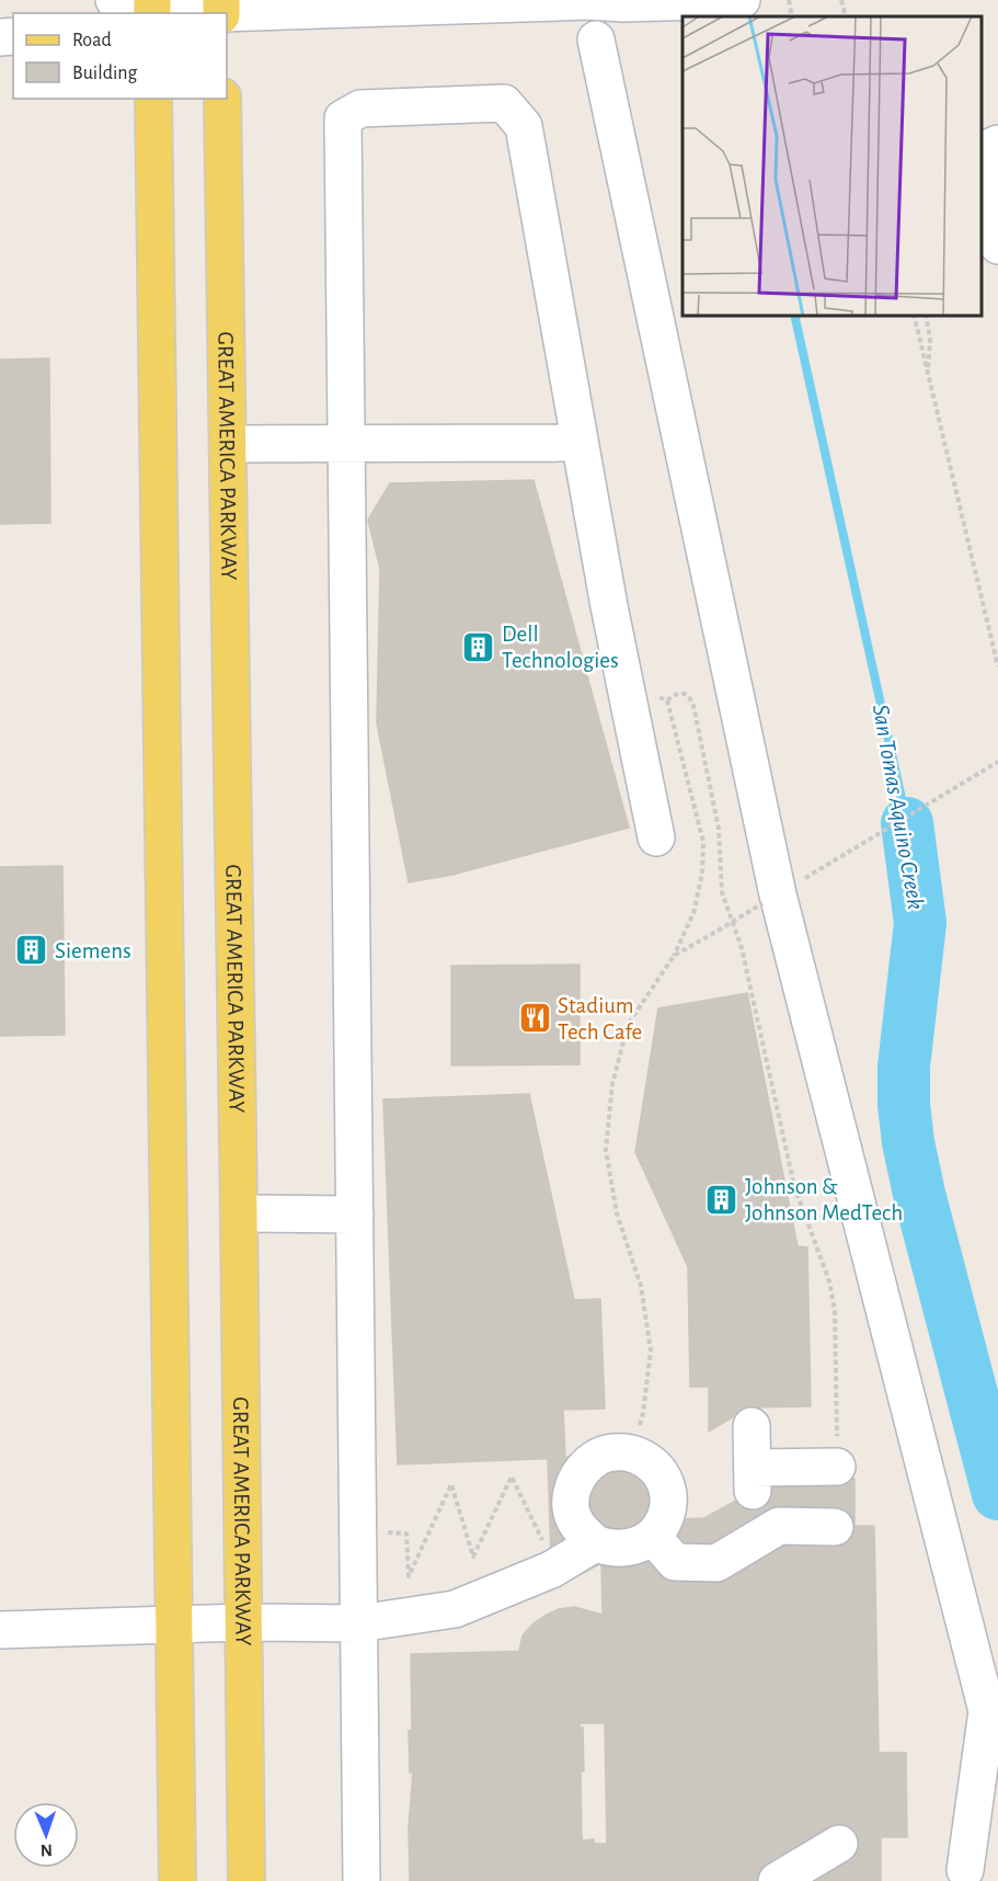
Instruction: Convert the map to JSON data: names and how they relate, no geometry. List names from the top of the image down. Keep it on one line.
{"streets":{"main road":["GREAT AMERICA PARKWAY"]},"water":["San Tomas Aquino Creek"],"places":{"building":["Dell Technologies","Siemens","Johnson & Johnson MedTech"],"restaurant":["Stadium Tech Cafe"]},"legend":["Road","Building"],"north":"bottom"}
